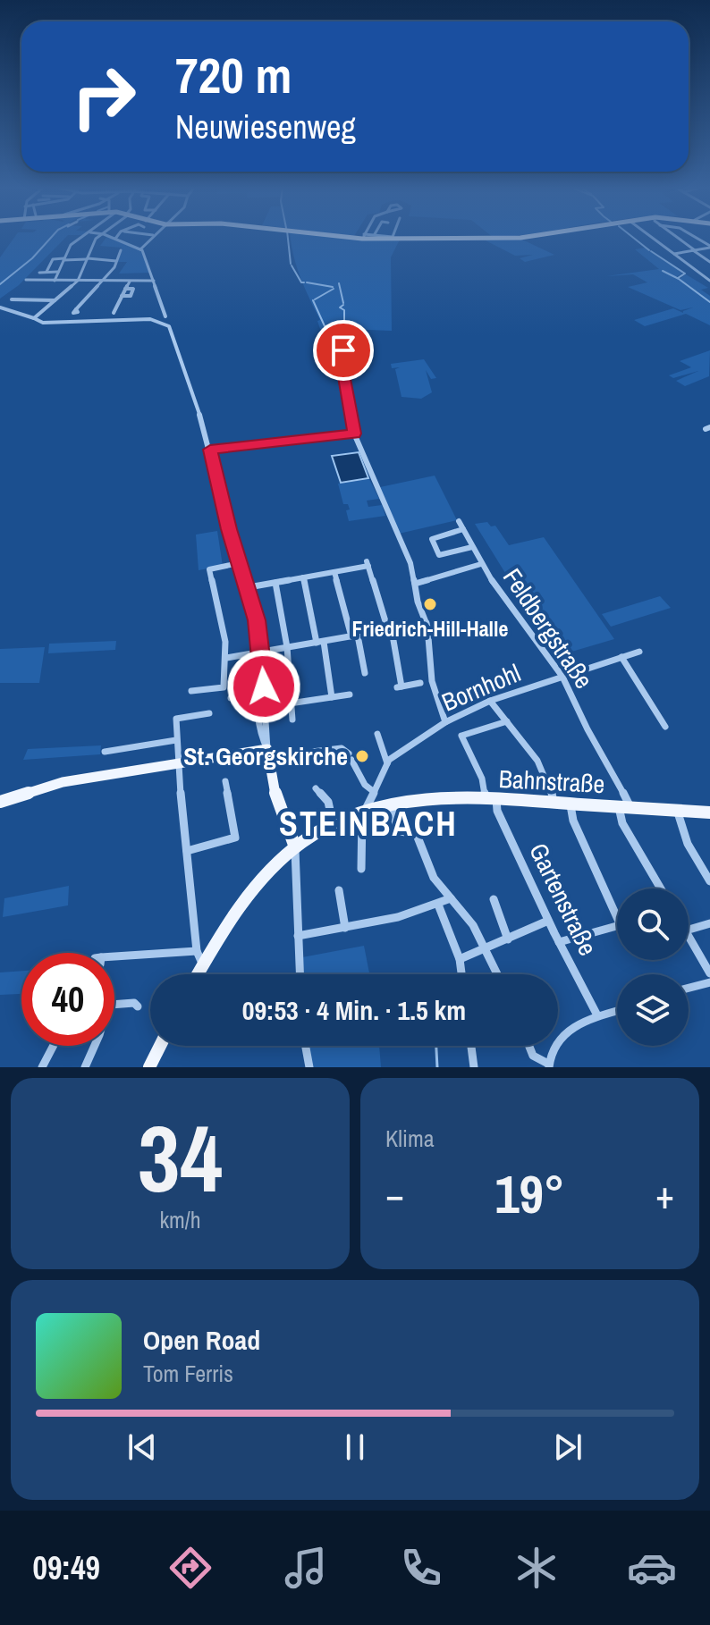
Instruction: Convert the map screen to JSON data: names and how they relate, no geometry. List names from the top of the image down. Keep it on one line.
{"streets":{"main road":["Bahnstraße"],"street":["Feldbergstraße","Bornhohl","Gartenstraße"]},"crossings":[["Feldbergstraße","Bornhohl"],["Feldbergstraße","Bahnstraße"],["Bornhohl","Bahnstraße"],["Bahnstraße","Gartenstraße"]],"districts":["STEINBACH"],"places":["Friedrich-Hill-Halle","St. Georgskirche"],"page":{"turn":["720 m","Neuwiesenweg"],"limit":"40","trip":"09:53 · 4 Min. · 1.5 km","tile":[["34","km/h"],"Klima"],"heat":["−","19°","+"],"song":["Open Road","Tom Ferris"],"tabs":"09:49"}}
